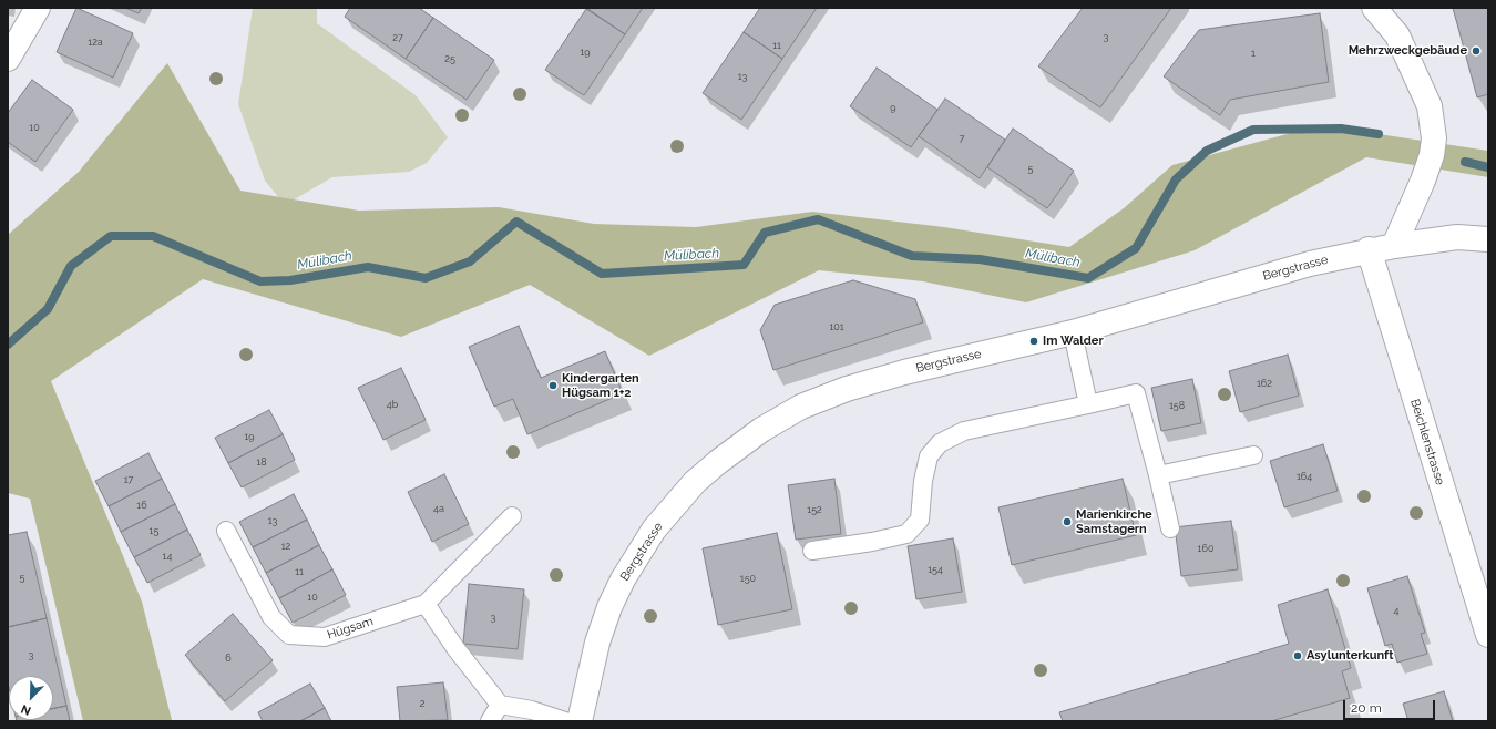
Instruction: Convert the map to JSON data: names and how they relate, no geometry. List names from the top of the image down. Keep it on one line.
{"streets":{"main road":["Bergstrasse","Beichlenstrasse"],"lane":["Hügsam"]},"crossings":[["Bergstrasse","Beichlenstrasse"]],"water":["Mülibach"],"places":["Mehrzweckgebäude","Im Walder","Kindergarten Hügsam 1+2","Marienkirche Samstagern","Asylunterkunft"],"house_numbers":["3","27","12a","11","19","1","25","13","9","10","7","5","101","162","4b","158","19","18","164","17","16","4a","152","13","15","12","160","14","154","11","5","150","10","4","3","3","6","2"],"scale_bar":"20 m","north":"bottom left"}
